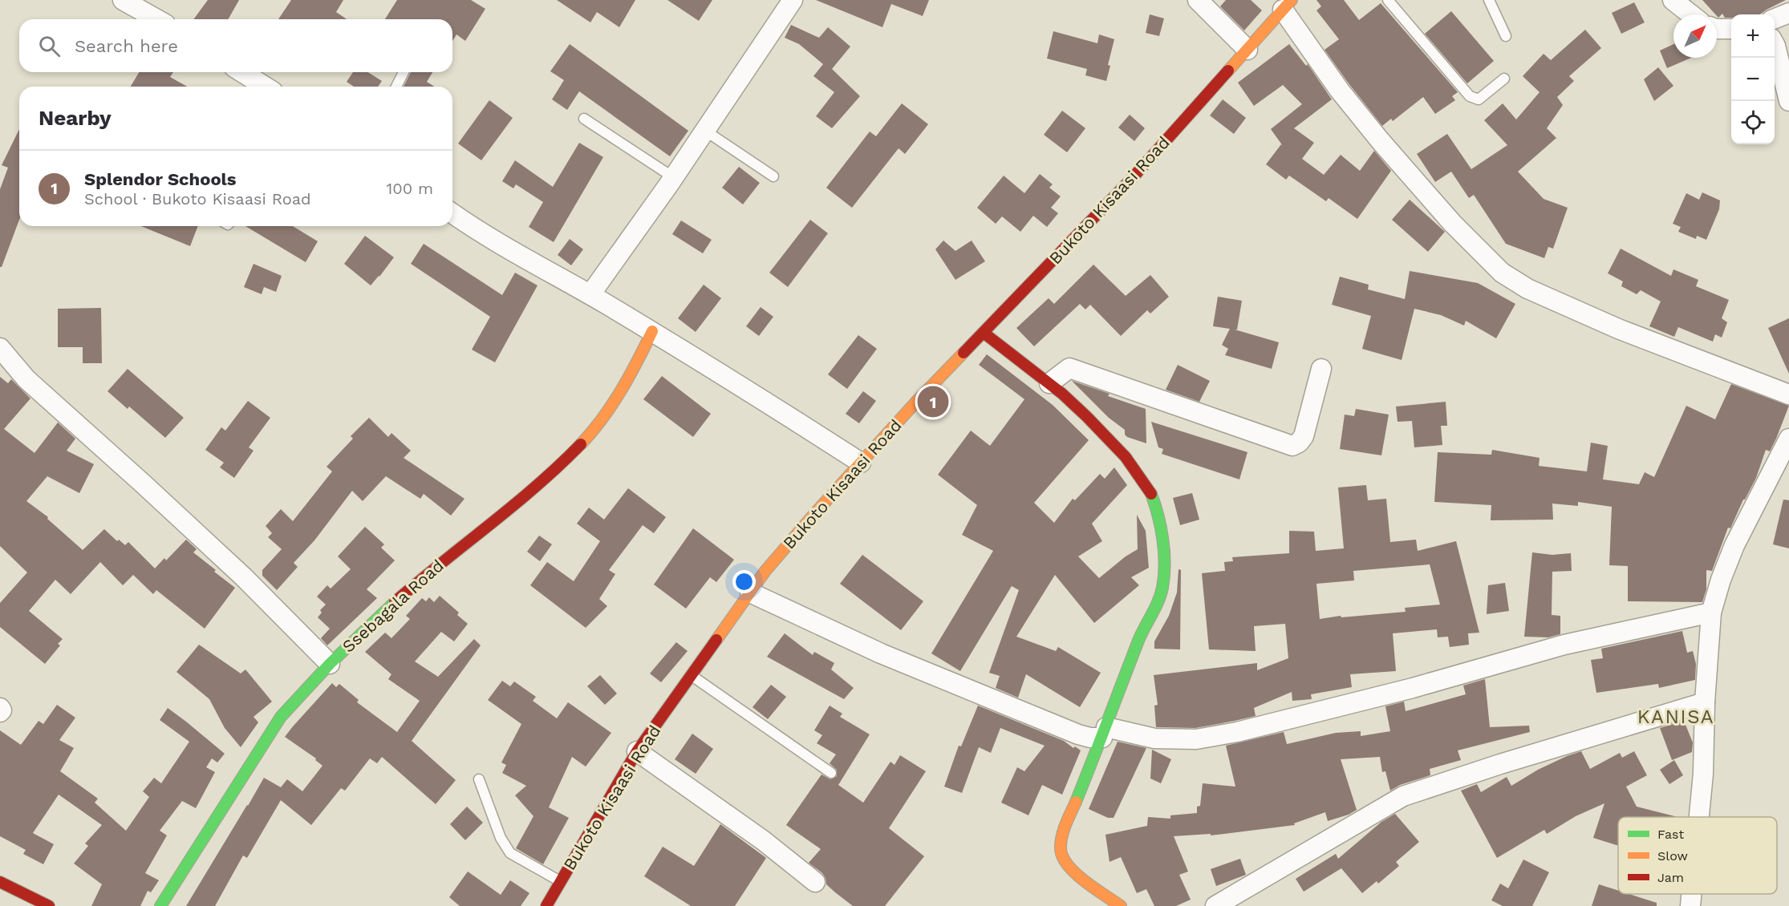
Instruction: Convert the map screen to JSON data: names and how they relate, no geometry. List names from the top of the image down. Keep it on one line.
{"streets":{"street":["Bukoto Kisaasi Road","Ssebagala Road"]},"districts":["KANISA"],"legend":["Fast","Slow","Jam"],"north":"top right","page":{"map_buttons":["+","−"],"search":"Search here","heading":"Nearby","list":[{"mark":"1","name":"Splendor Schools","note":"School · Bukoto Kisaasi Road","value":"100 m"}],"pins":"1"}}
